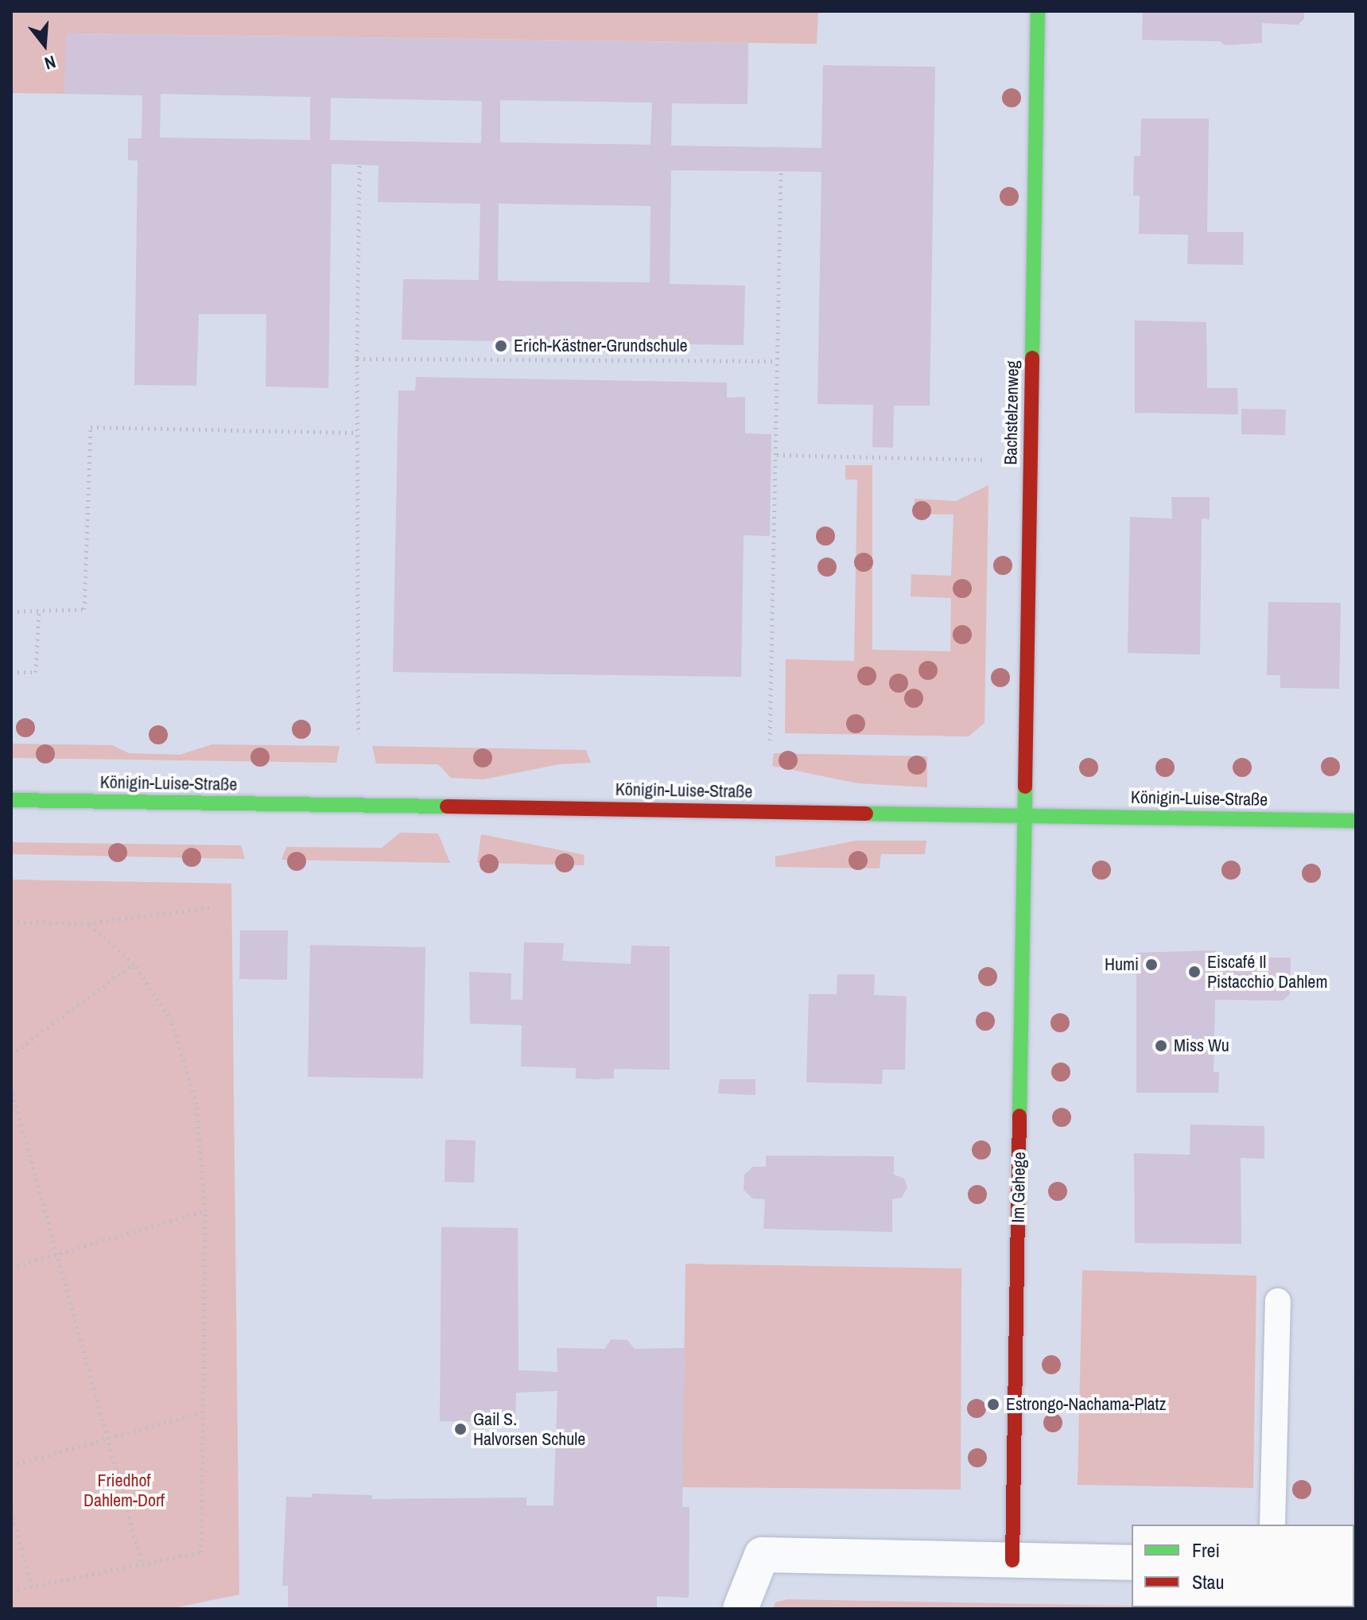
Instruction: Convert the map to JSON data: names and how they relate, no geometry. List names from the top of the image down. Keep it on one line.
{"streets":{"street":["Bachstelzenweg","Königin-Luise-Straße","Im Gehege"]},"crossings":[["Bachstelzenweg","Königin-Luise-Straße"],["Bachstelzenweg","Im Gehege"],["Königin-Luise-Straße","Im Gehege"]],"parks":["Friedhof Dahlem-Dorf"],"places":["Erich-Kästner-Grundschule","Humi","Eiscafé Il Pistacchio Dahlem","Miss Wu","Estrongo-Nachama-Platz","Gail S. Halvorsen Schule"],"legend":["Frei","Stau"],"north":"bottom"}
